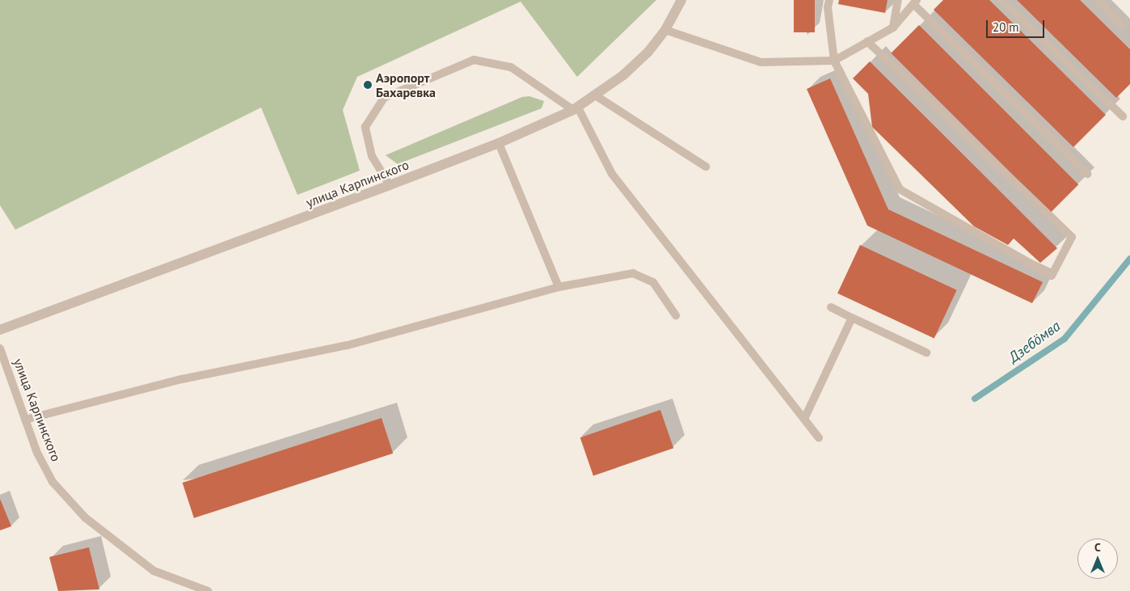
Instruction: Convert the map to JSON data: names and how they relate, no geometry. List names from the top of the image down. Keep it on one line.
{"streets":{"street":["улица Карпинского"]},"water":["Дзебӧмва"],"places":["Аэропорт Бахаревка"],"scale_bar":"20 m","north":"top"}
